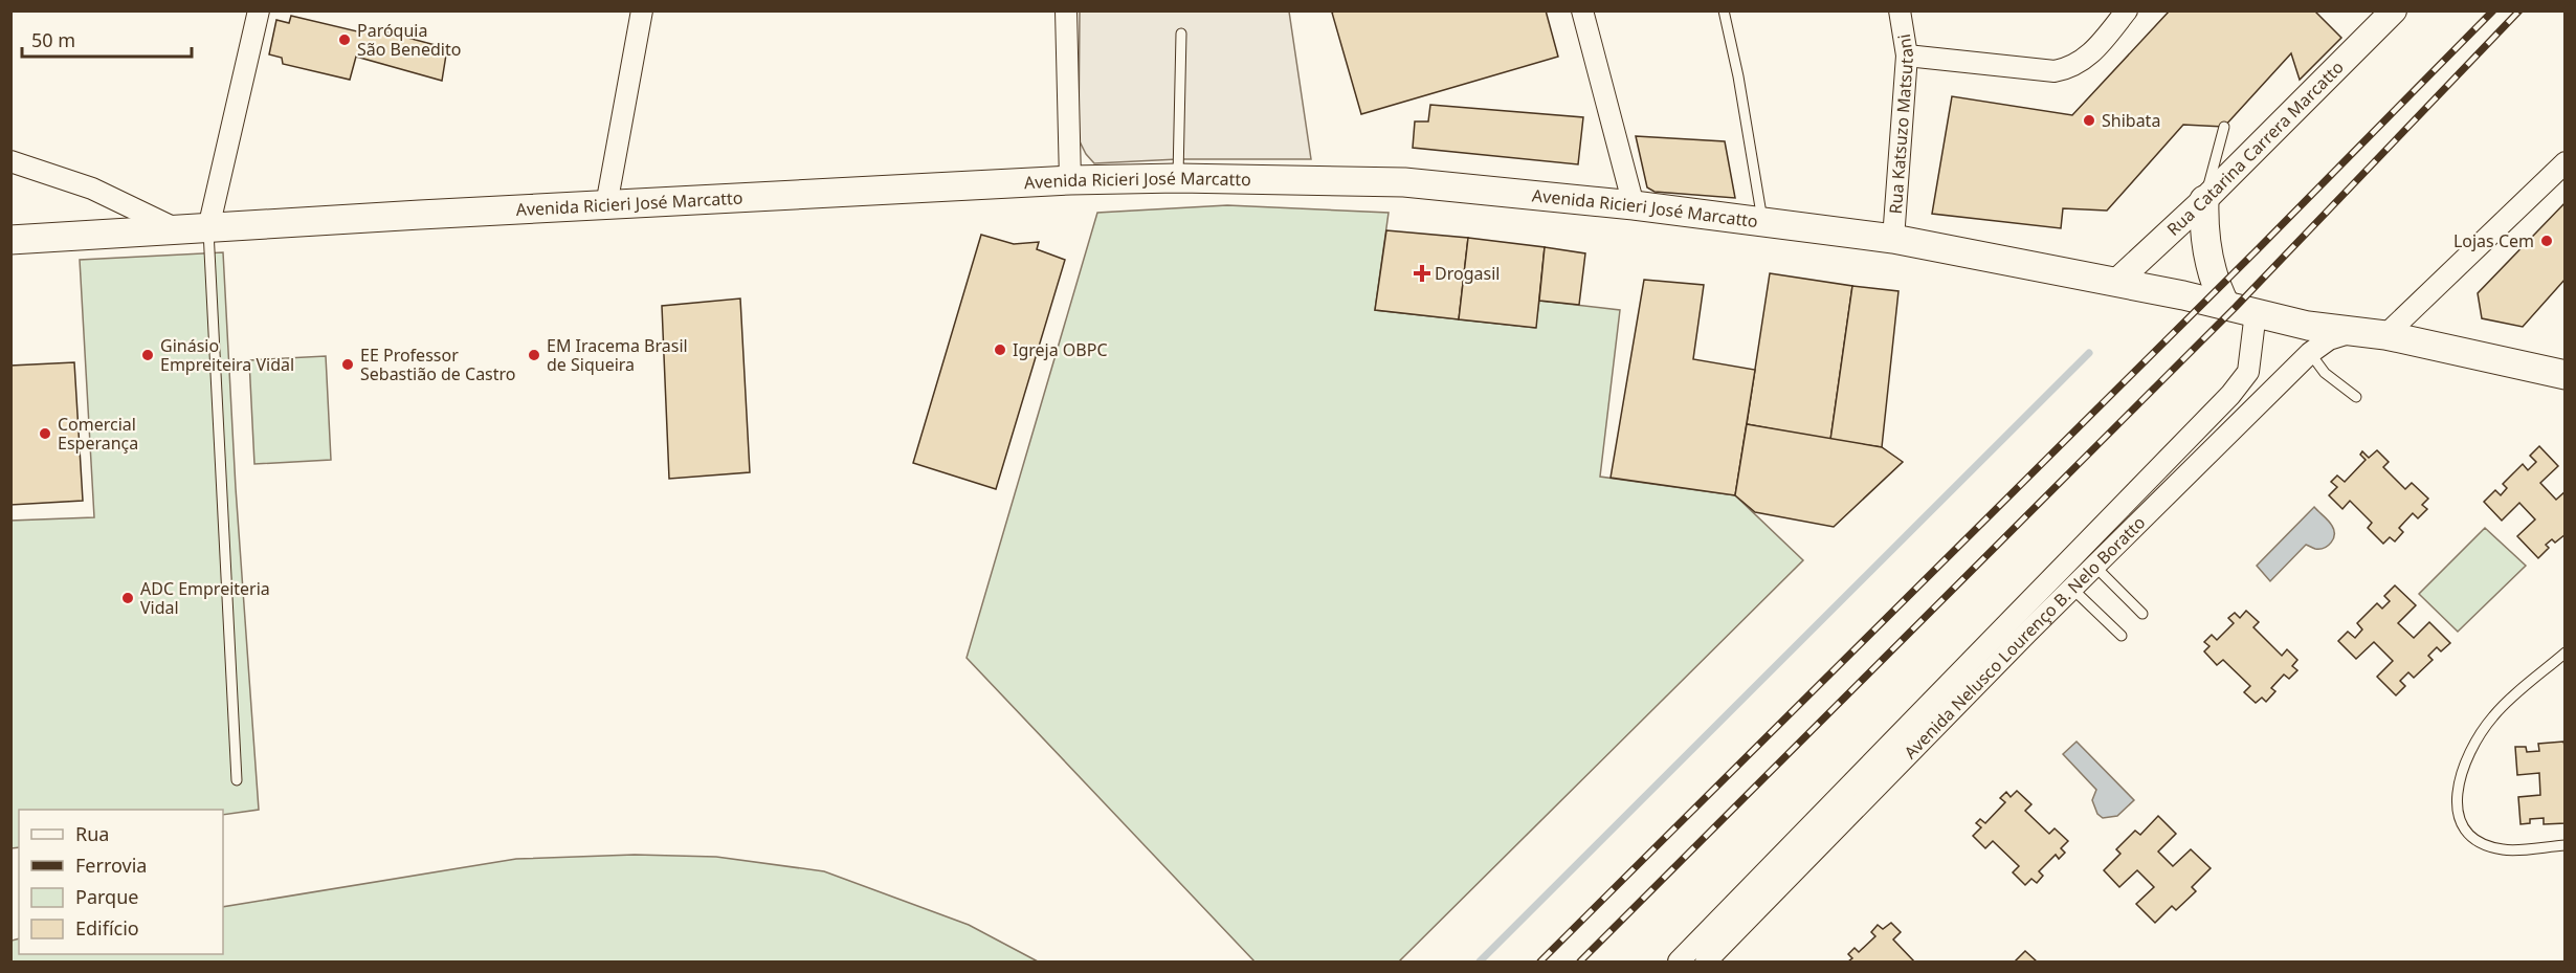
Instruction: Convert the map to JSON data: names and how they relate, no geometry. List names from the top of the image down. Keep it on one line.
{"streets":{"main road":["Avenida Ricieri José Marcatto"],"street":["Rua Katsuzo Matsutani","Rua Catarina Carrera Marcatto","Avenida Nelusco Lourenço B. Nelo Boratto"]},"crossings":[["Rua Katsuzo Matsutani","Avenida Ricieri José Marcatto"],["Rua Catarina Carrera Marcatto","Avenida Ricieri José Marcatto"],["Avenida Ricieri José Marcatto","Avenida Nelusco Lourenço B. Nelo Boratto"]],"places":{"other":["Paróquia São Benedito","Shibata","Lojas Cem","Igreja OBPC","Ginásio Empreiteira Vidal","EM Iracema Brasil de Siqueira","EE Professor Sebastião de Castro","Comercial Esperança","ADC Empreiteria Vidal"],"health":["Drogasil"]},"legend":["Rua","Ferrovia","Parque","Edifício"],"scale_bar":"50 m"}
